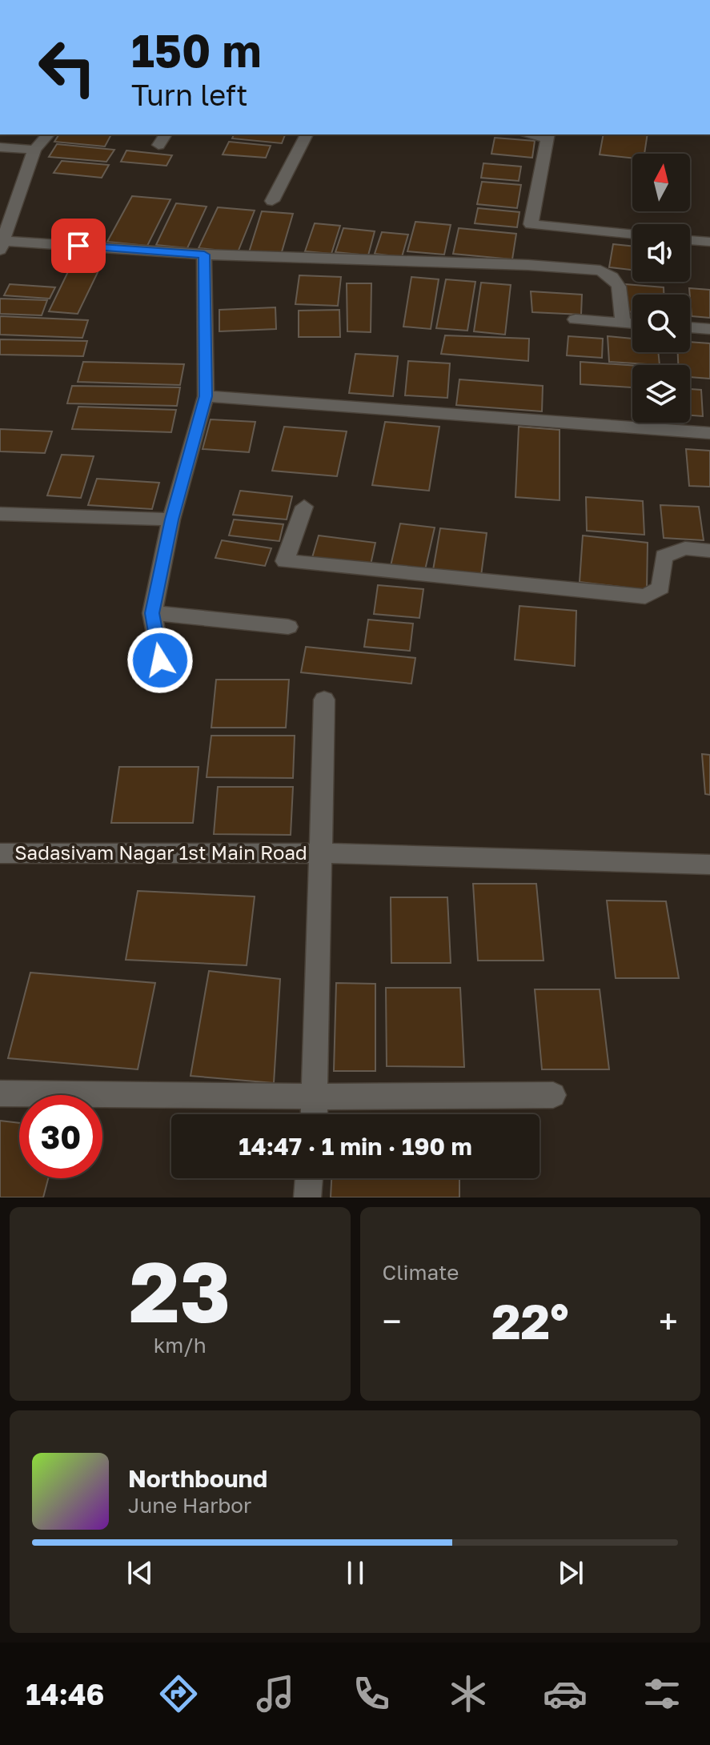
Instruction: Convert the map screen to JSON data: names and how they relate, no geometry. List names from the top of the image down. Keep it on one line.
{"streets":{"street":["Sadasivam Nagar 1st Main Road"]},"north":"top","page":{"turn":["150 m","Turn left"],"limit":"30","trip":"14:47 · 1 min · 190 m","tile":[["23","km/h"],"Climate"],"heat":["−","22°","+"],"song":["Northbound","June Harbor"],"tabs":"14:46"}}
